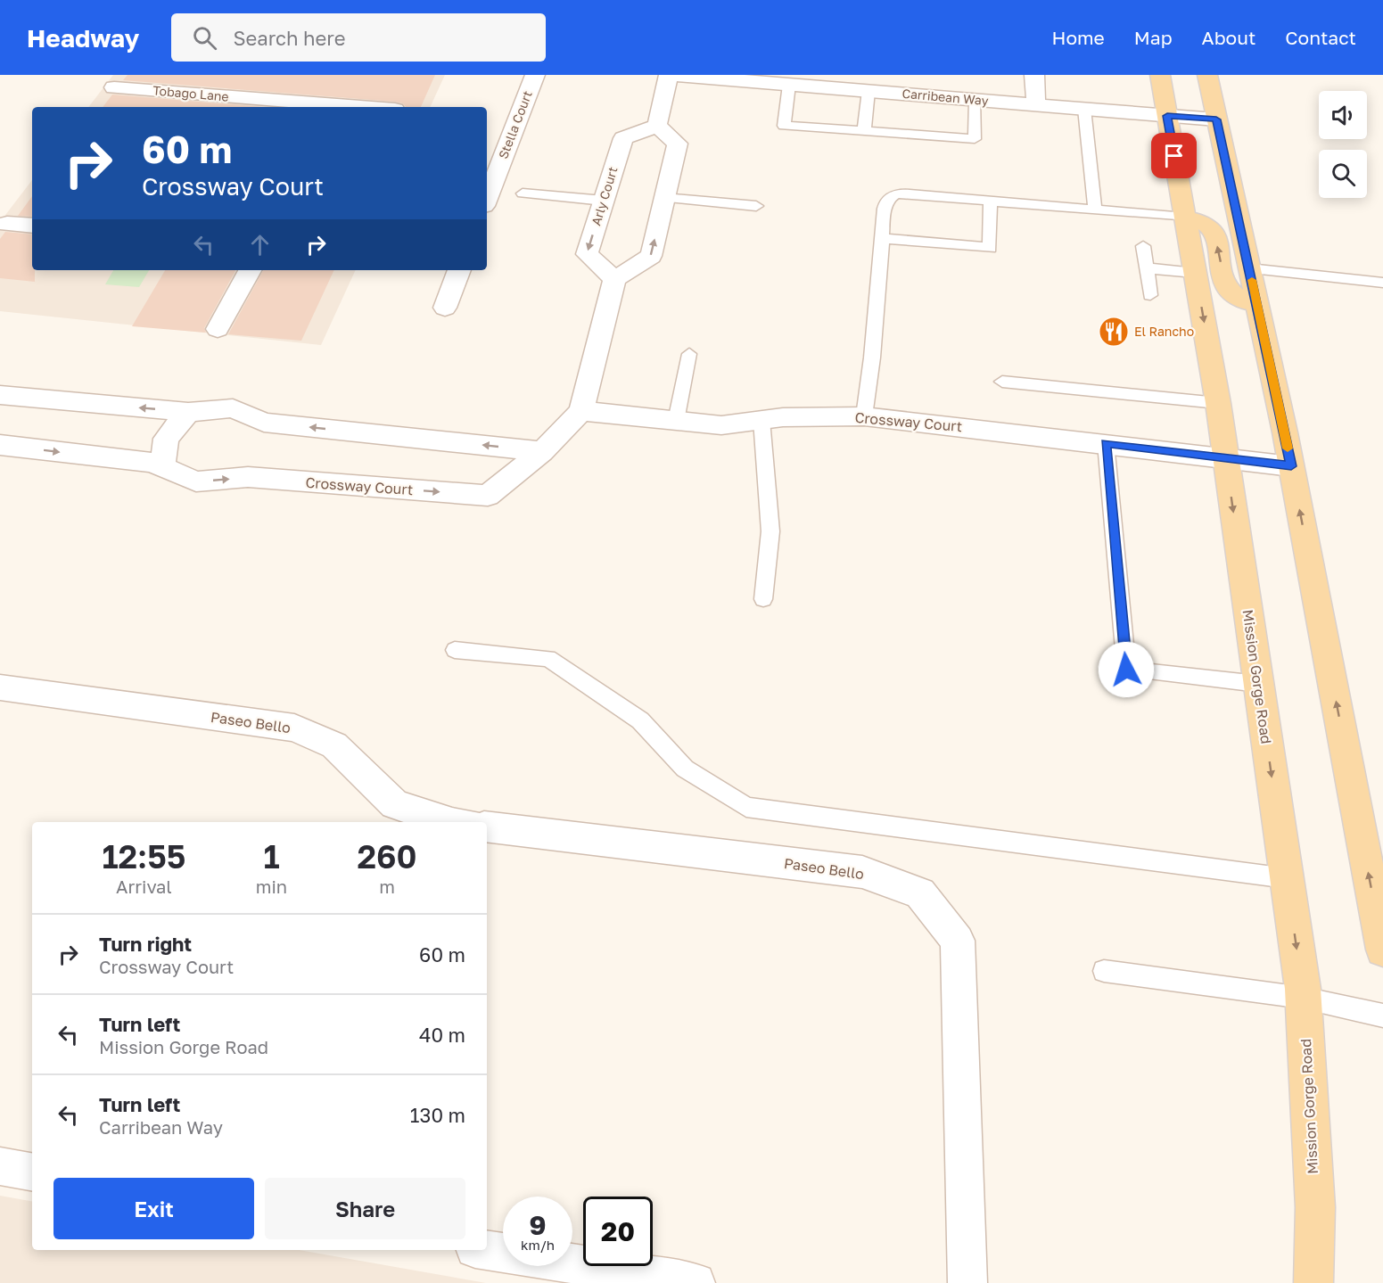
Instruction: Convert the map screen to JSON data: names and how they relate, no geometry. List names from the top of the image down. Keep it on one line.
{"streets":{"main road":["Mission Gorge Road"],"street":["Tobago Lane","Carribean Way","Stella Court","Arly Court","Crossway Court","Paseo Bello"]},"crossings":[["Carribean Way","Mission Gorge Road"],["Crossway Court","Mission Gorge Road"]],"one_way":["Arly Court"],"places":{"restaurant":["El Rancho"]},"page":{"header":"Headway","search":"Search here","nav":["Home","Map","About","Contact"],"turn":["60 m","Crossway Court"],"eta":["12:55","Arrival","1","min","260","m"],"list":[{"name":"Turn right","note":"Crossway Court","value":"60 m"},{"name":"Turn left","note":"Mission Gorge Road","value":"40 m"},{"name":"Turn left","note":"Carribean Way","value":"130 m"}],"buttons":["Exit","Share"],"speed":"9 km/h","limit":"20"}}
